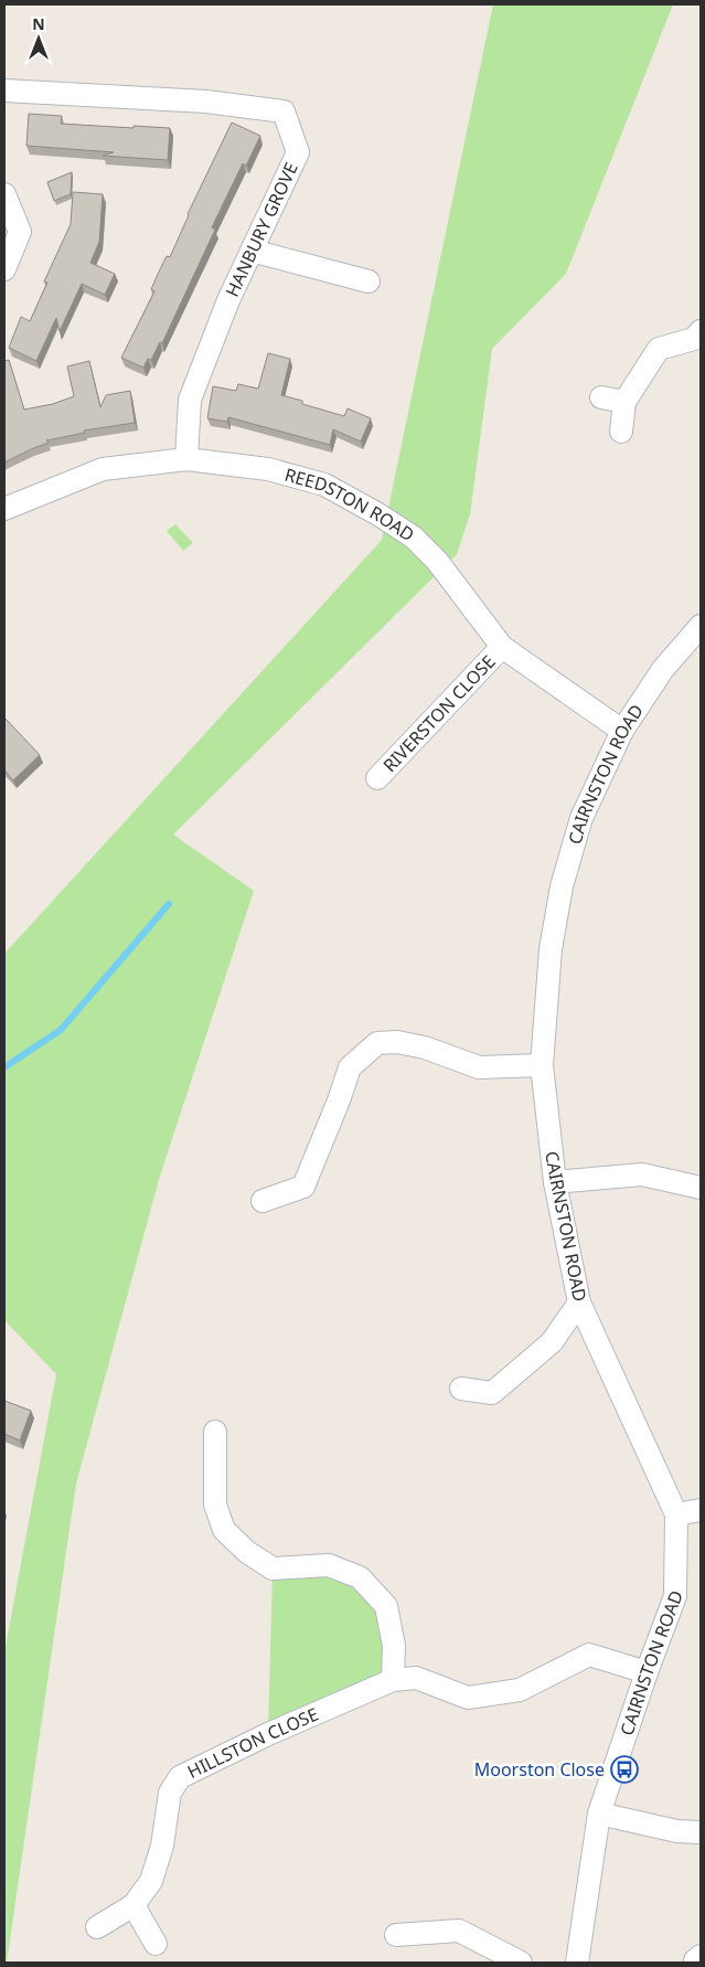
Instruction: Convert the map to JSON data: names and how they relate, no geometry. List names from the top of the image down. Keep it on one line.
{"streets":{"street":["HANBURY GROVE","REEDSTON ROAD","RIVERSTON CLOSE","CAIRNSTON ROAD","HILLSTON CLOSE"]},"crossings":[["HANBURY GROVE","REEDSTON ROAD"],["REEDSTON ROAD","RIVERSTON CLOSE"],["REEDSTON ROAD","CAIRNSTON ROAD"],["CAIRNSTON ROAD","HILLSTON CLOSE"]],"places":{"bus stop":["Moorston Close"]},"north":"top"}
